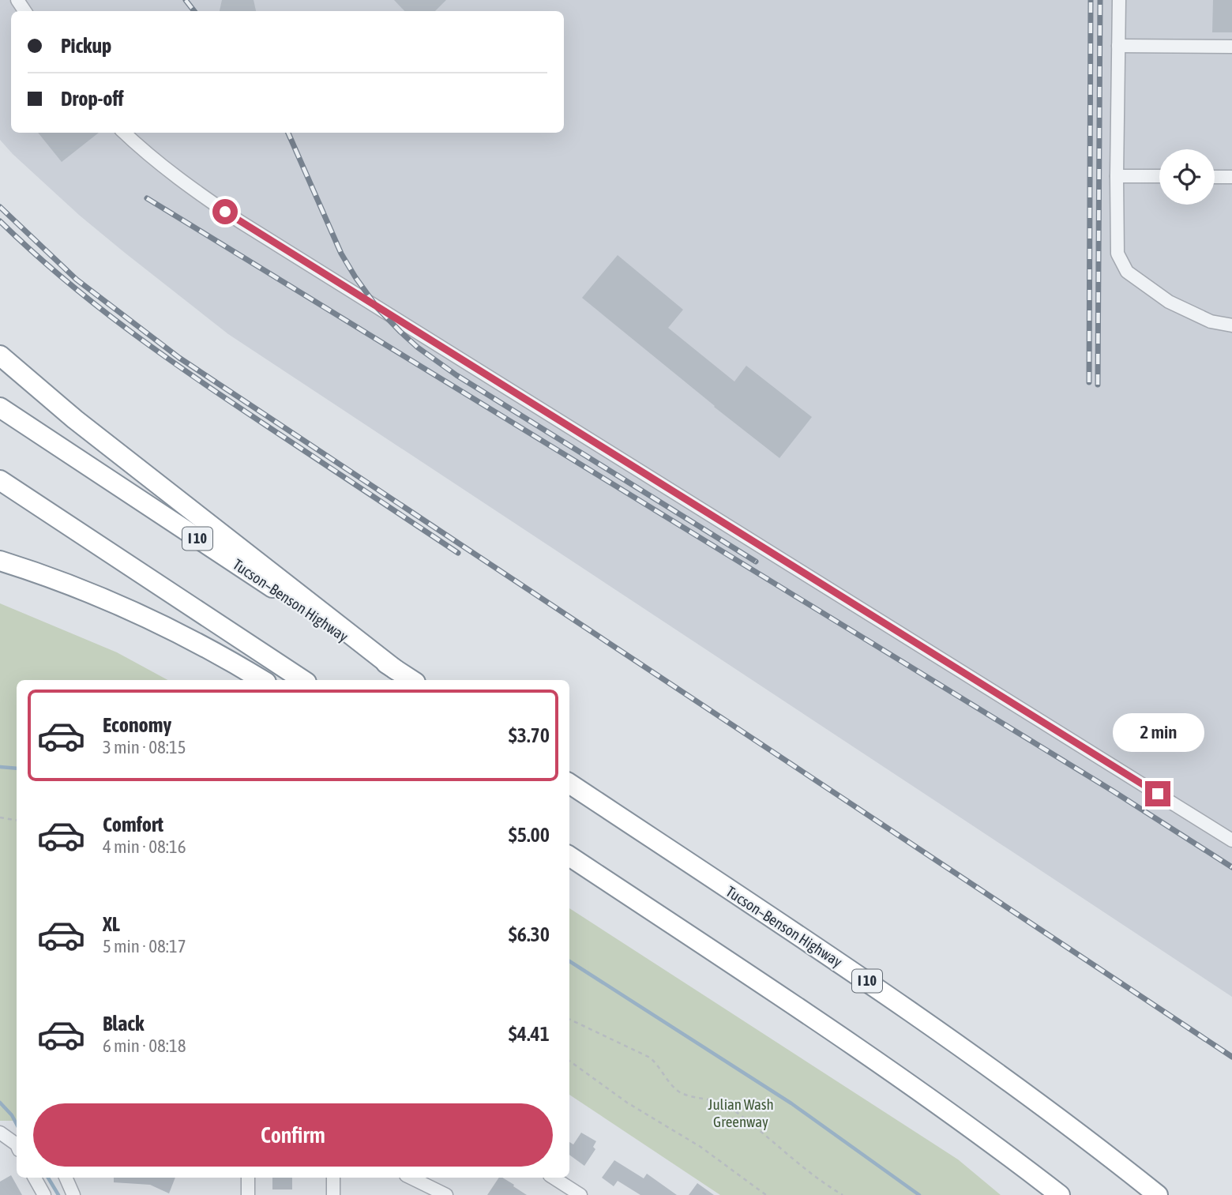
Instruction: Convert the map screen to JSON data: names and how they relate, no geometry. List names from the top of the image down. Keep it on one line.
{"streets":{"highway":["I 10","Tucson–Benson Highway"]},"parks":["Julian Wash Greenway"],"page":{"banner":["Pickup","Drop-off"],"list":[{"name":"Economy","note":"3 min · 08:15","value":"$3.70"},{"name":"Comfort","note":"4 min · 08:16","value":"$5.00"},{"name":"XL","note":"5 min · 08:17","value":"$6.30"},{"name":"Black","note":"6 min · 08:18","value":"$4.41"}],"bubble":"2 min","buttons":"Confirm"}}
